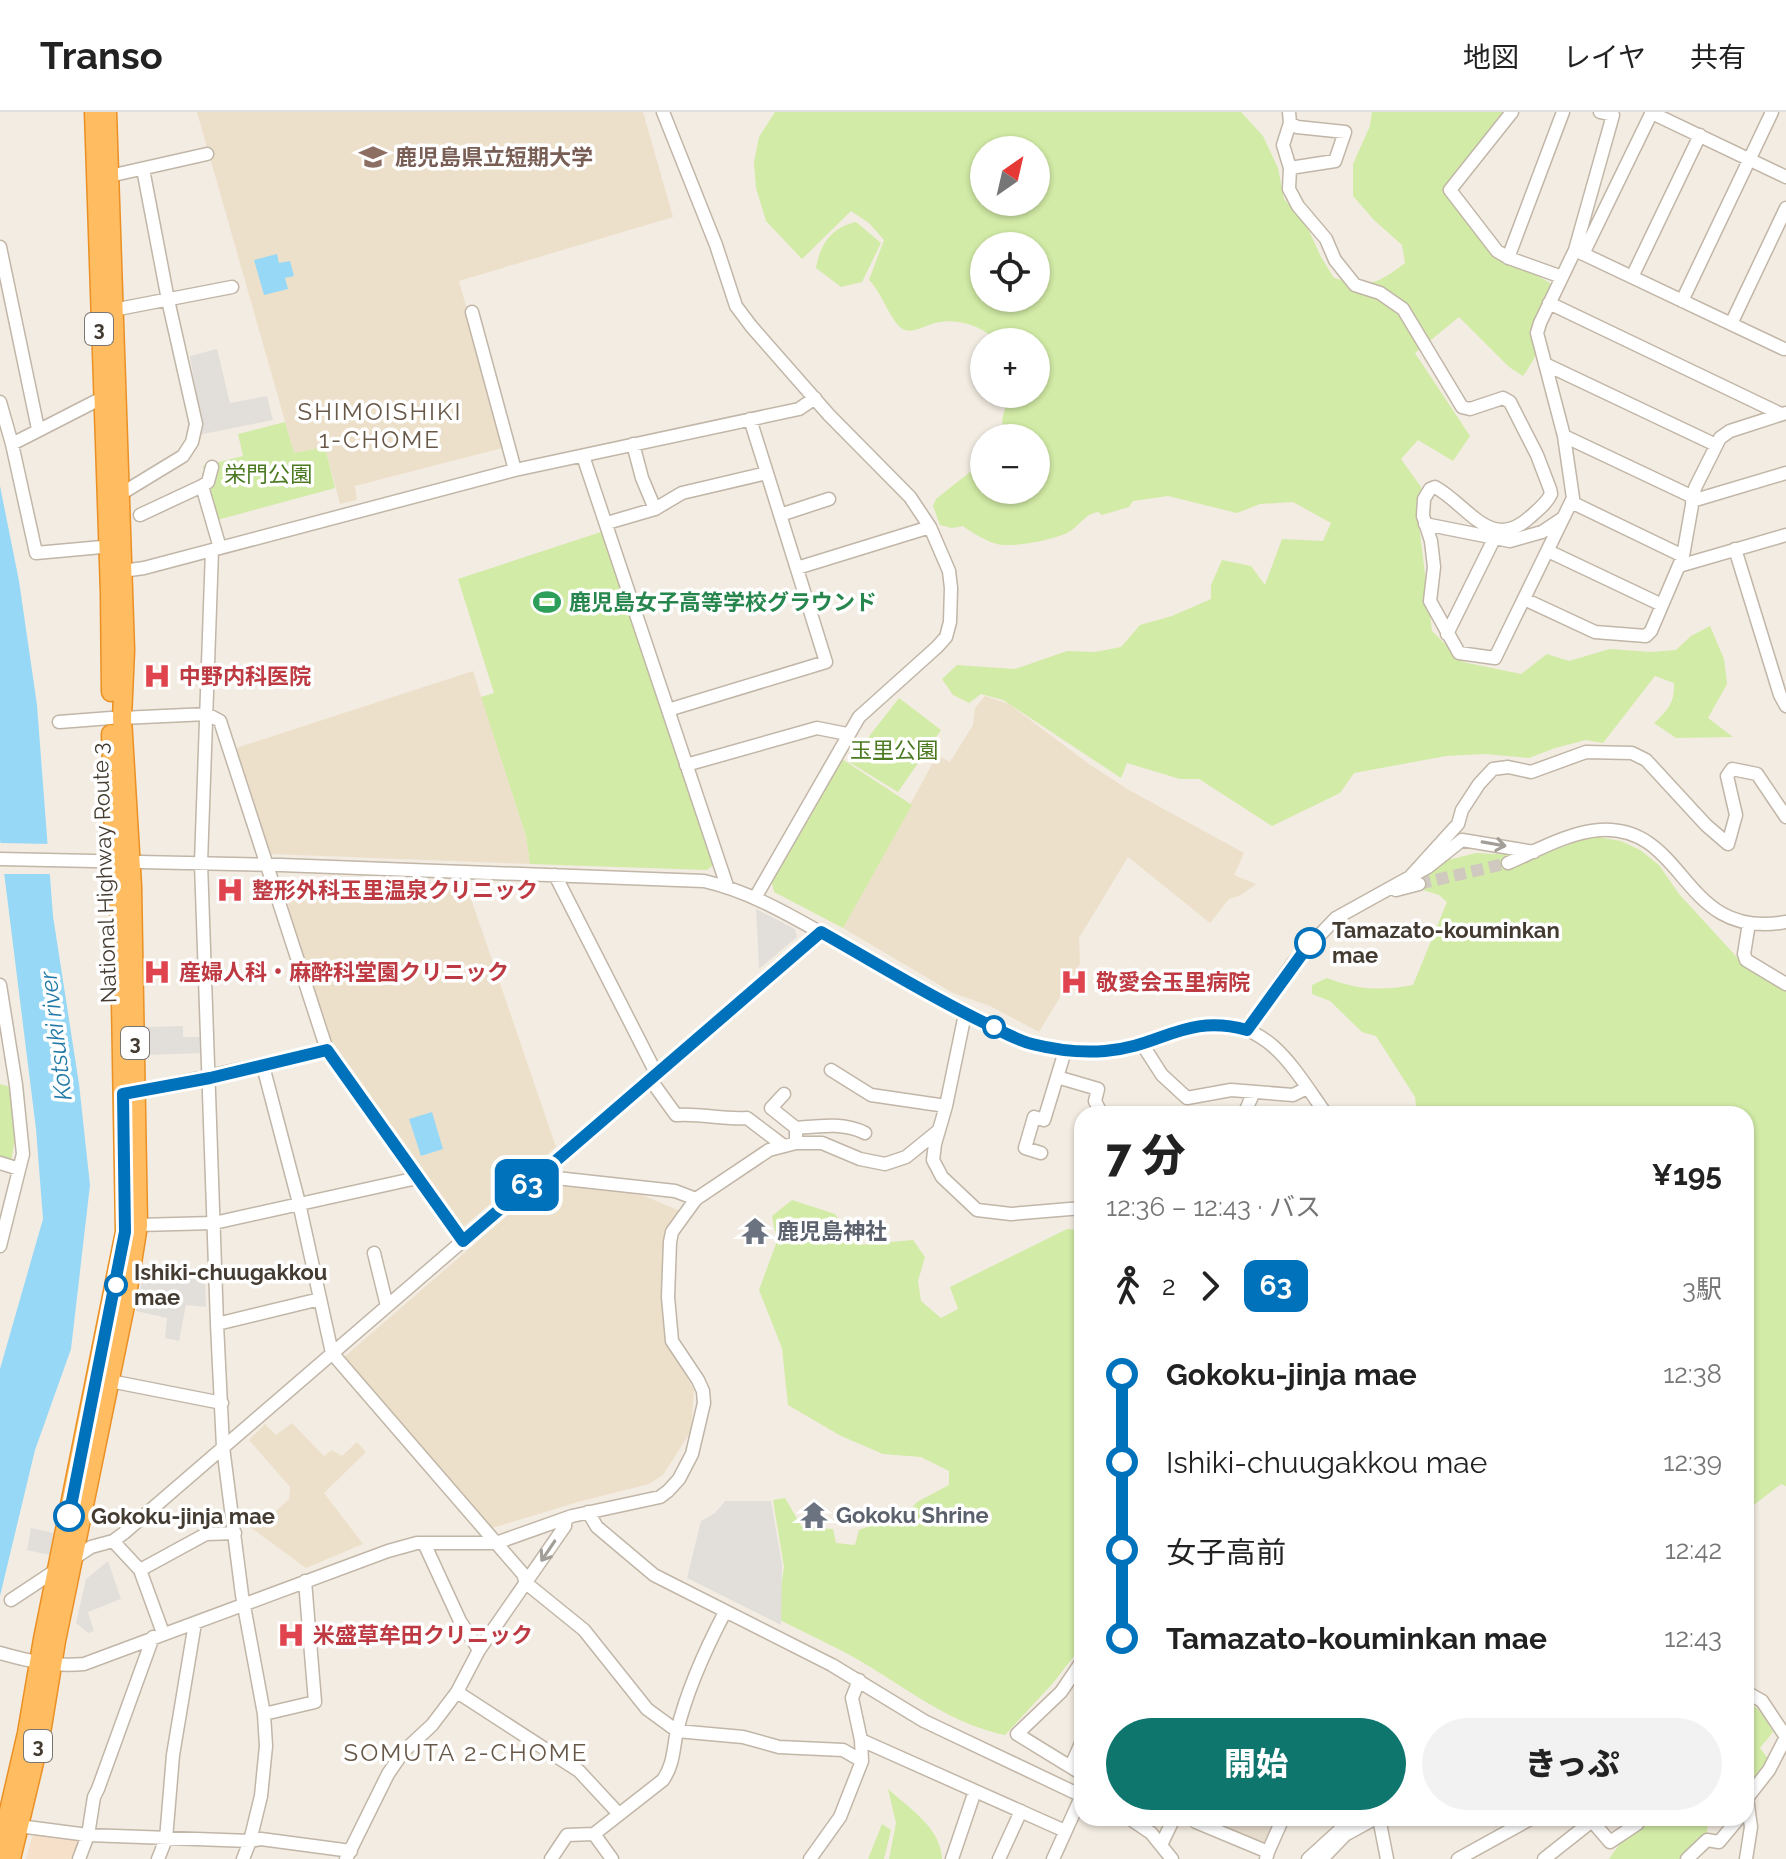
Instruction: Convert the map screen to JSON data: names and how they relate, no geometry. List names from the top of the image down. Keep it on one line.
{"streets":{"highway":["3","National Highway Route 3"]},"districts":["SHIMOISHIKI 1-CHOME","SOMUTA 2-CHOME"],"water":["Kotsuki river"],"parks":["栄門公園","玉里公園"],"places":{"school or university":["鹿児島県立短期大学"],"sports":["鹿児島女子高等学校グラウンド"],"hospital":["中野内科医院","整形外科玉里温泉クリニック","産婦人科・麻酔科堂園クリニック","敬愛会玉里病院","米盛草牟田クリニック"],"other":["Tamazato-kouminkan mae","Ishiki-chuugakkou mae","Gokoku-jinja mae"],"temple":["鹿児島神社","Gokoku Shrine"]},"lines":["bus line 63"],"north":"top right","page":{"header":"Transo","nav":["地図","レイヤ","共有"],"on_map":"63","map_buttons":["+","−"],"heading":["7 分","12:36 – 12:43 · バス","¥195"],"legs":["2","63","3駅"],"list":[{"name":"Gokoku-jinja mae","value":"12:38"},{"name":"Ishiki-chuugakkou mae","value":"12:39"},{"name":"女子高前","value":"12:42"},{"name":"Tamazato-kouminkan mae","value":"12:43"}],"buttons":["開始","きっぷ"]}}
